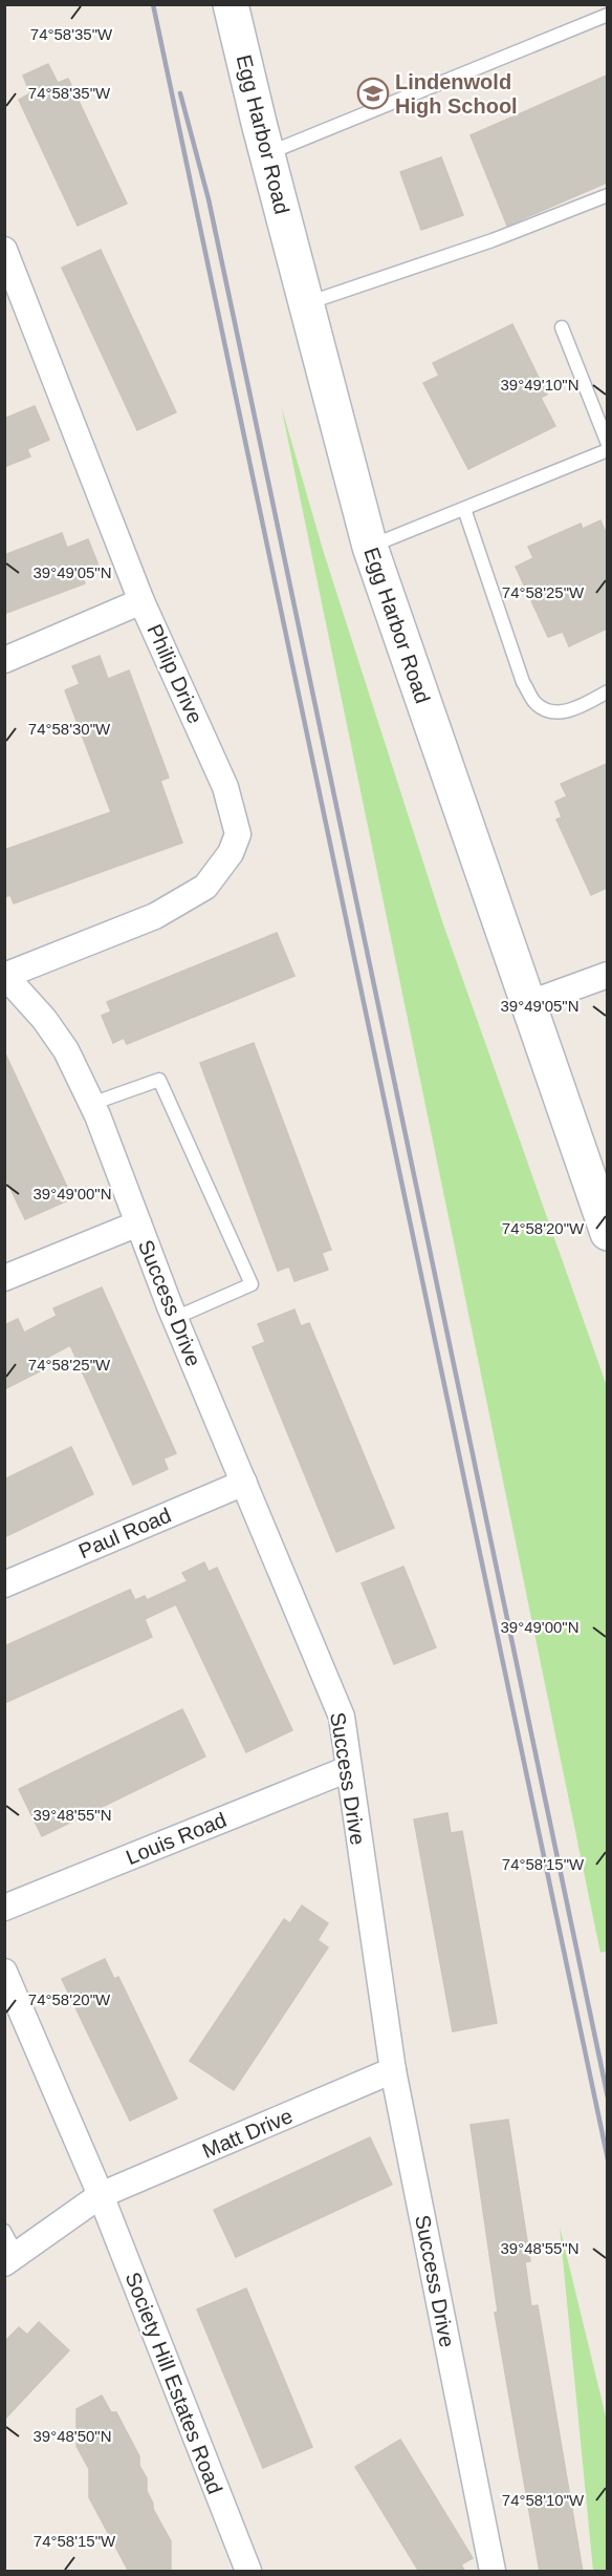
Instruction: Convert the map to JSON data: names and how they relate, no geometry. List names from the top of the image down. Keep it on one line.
{"streets":{"street":["Egg Harbor Road","Philip Drive","Success Drive","Paul Road","Louis Road","Matt Drive","Society Hill Estates Road"]},"crossings":[["Philip Drive","Success Drive"],["Success Drive","Paul Road"],["Success Drive","Louis Road"],["Success Drive","Matt Drive"],["Matt Drive","Society Hill Estates Road"]],"places":{"school or university":["Lindenwold High School"]},"coordinates":["74°58'35\"W","39°49'10\"N","39°49'05\"N","74°58'25\"W","74°58'30\"W","39°49'00\"N","74°58'20\"W","39°48'55\"N","74°58'15\"W","39°48'50\"N","74°58'10\"W"]}
